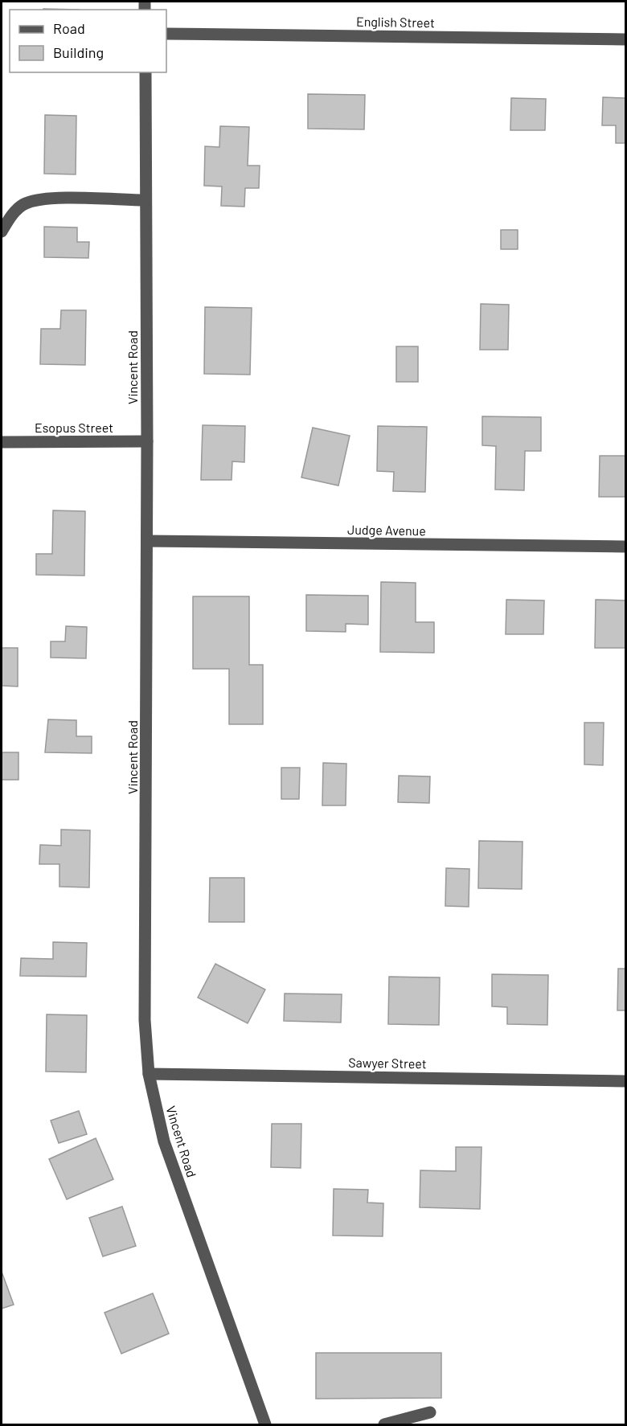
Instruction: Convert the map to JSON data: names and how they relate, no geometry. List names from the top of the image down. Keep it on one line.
{"streets":{"street":["English Street","Vincent Road","Esopus Street","Judge Avenue","Sawyer Street"]},"crossings":[["Vincent Road","Esopus Street"],["Vincent Road","Judge Avenue"],["Vincent Road","Sawyer Street"]],"legend":["Road","Building"]}
